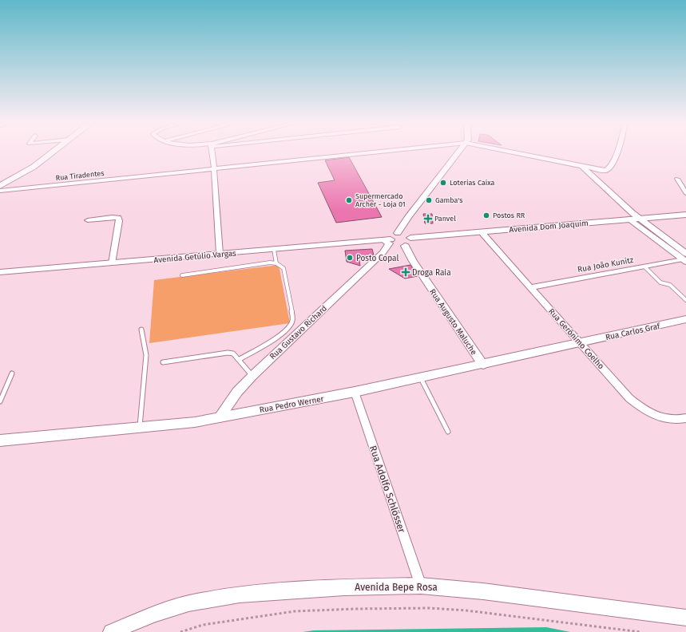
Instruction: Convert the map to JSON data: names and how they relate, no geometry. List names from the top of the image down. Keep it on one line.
{"streets":{"main road":["Avenida Dom Joaquim","Avenida Getúlio Vargas","Rua Augusto Maluche","Rua Carlos Graf","Rua Pedro Werner","Avenida Bepe Rosa"],"street":["Rua Tiradentes","Rua João Kunitz","Rua Gustavo Richard","Rua Gerônimo Coelho","Rua Adolfo Schlösser"]},"crossings":[["Avenida Dom Joaquim","Rua Gerônimo Coelho"],["Avenida Getúlio Vargas","Rua Augusto Maluche"],["Avenida Getúlio Vargas","Rua Gustavo Richard"],["Rua João Kunitz","Rua Gerônimo Coelho"],["Rua Augusto Maluche","Rua Pedro Werner"],["Rua Carlos Graf","Rua Gerônimo Coelho"],["Rua Carlos Graf","Rua Pedro Werner"],["Rua Gustavo Richard","Rua Pedro Werner"],["Rua Gerônimo Coelho","Rua Pedro Werner"],["Rua Pedro Werner","Rua Adolfo Schlösser"],["Rua Adolfo Schlösser","Avenida Bepe Rosa"]],"places":{"other":["Loterias Caixa","Supermercado Archer - Loja 01","Gamba's","Postos RR","Posto Copal"],"health":["Panvel","Droga Raia"]}}
